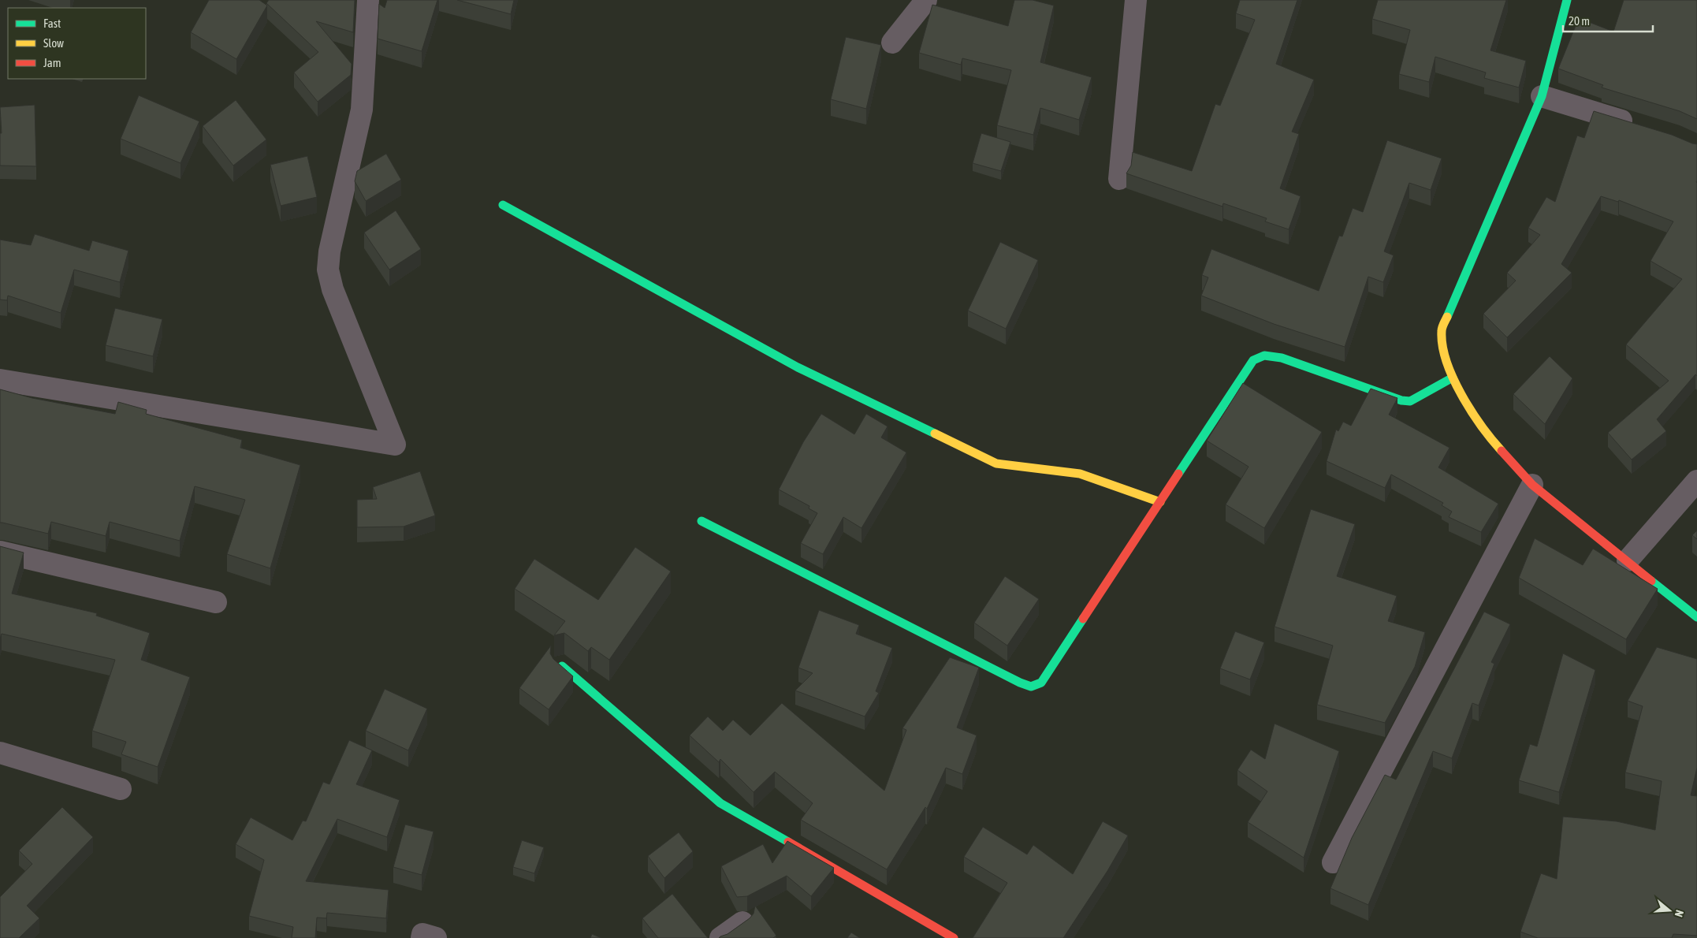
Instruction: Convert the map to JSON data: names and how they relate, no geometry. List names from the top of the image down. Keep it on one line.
{"legend":["Fast","Slow","Jam"],"scale_bar":"20 m","north":"right"}
